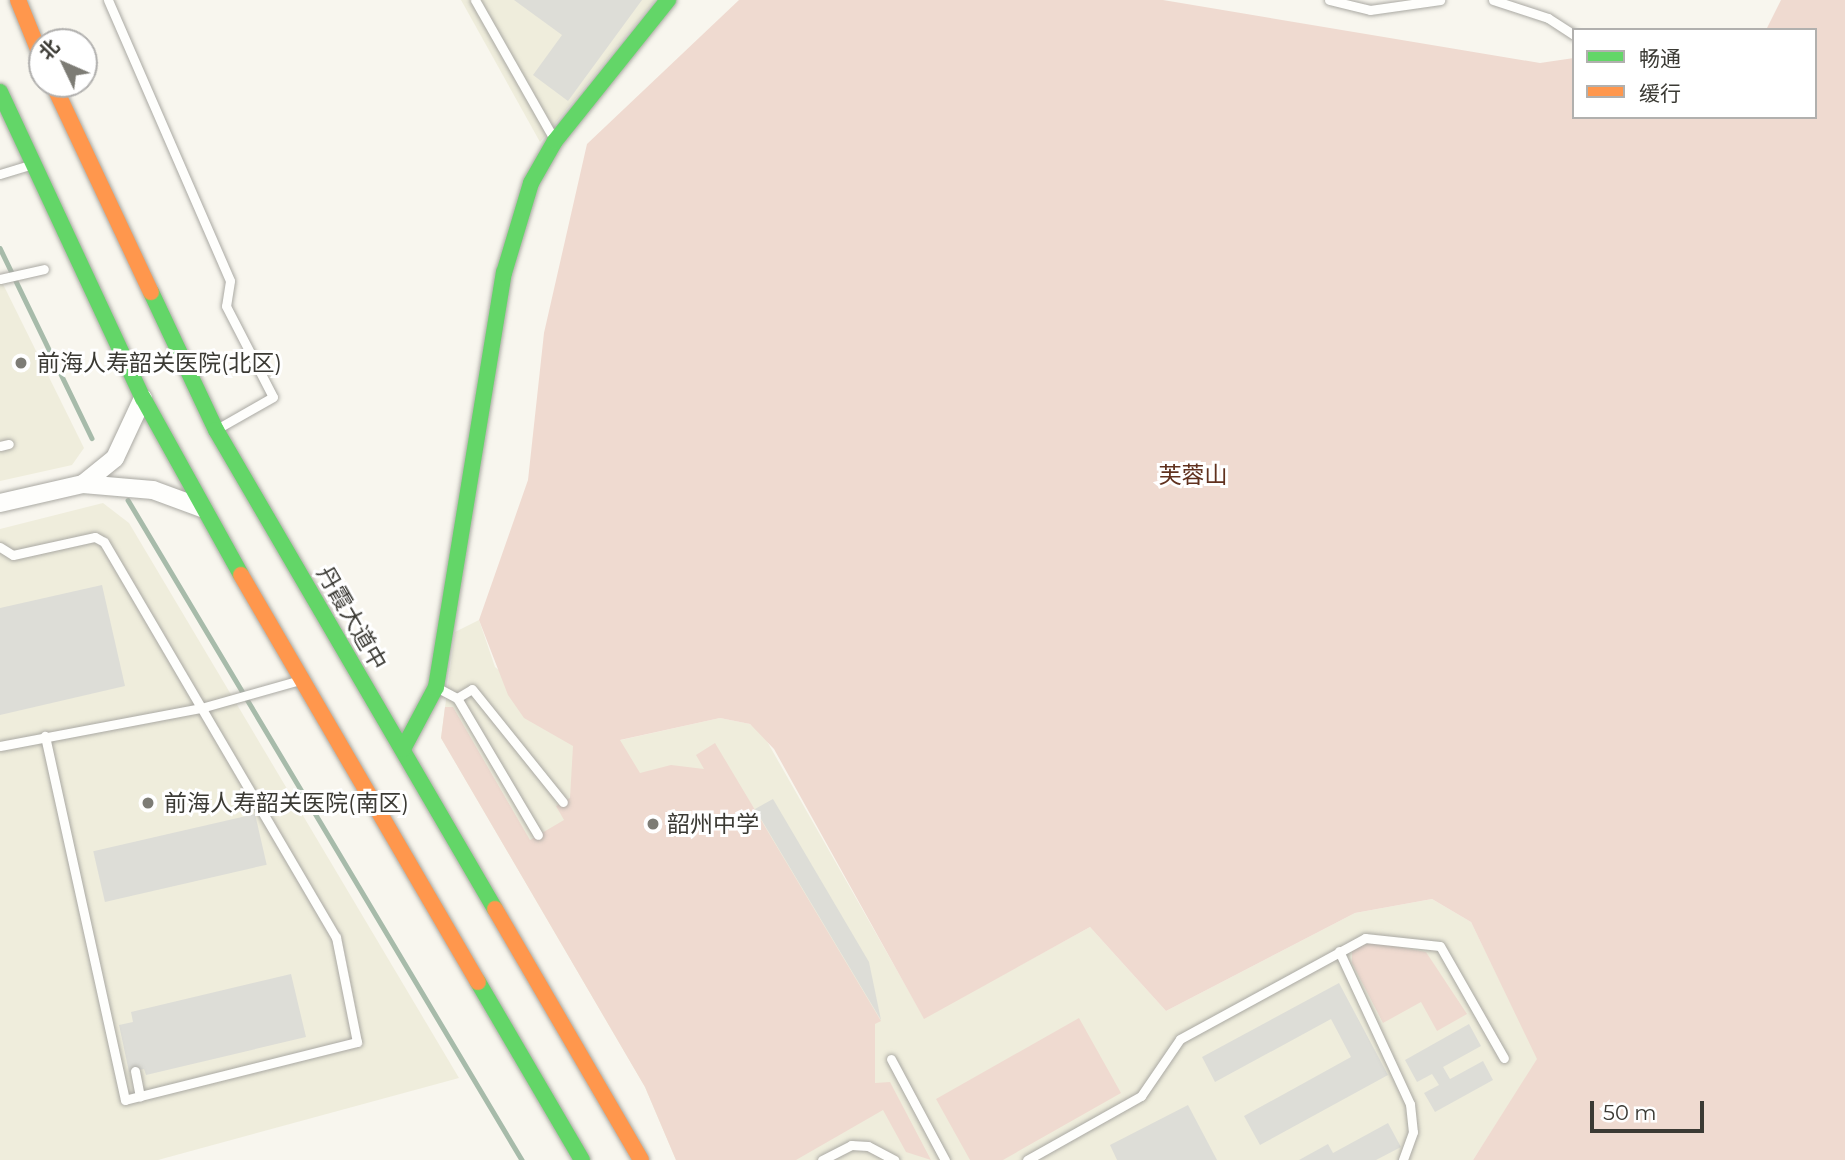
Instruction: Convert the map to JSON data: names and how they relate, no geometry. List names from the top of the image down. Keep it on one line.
{"streets":{"main road":["丹霞大道中"]},"parks":["芙蓉山"],"places":["前海人寿韶关医院(北区)","前海人寿韶关医院(南区)","韶州中学"],"legend":["畅通","缓行"],"scale_bar":"50 m","north":"top left"}
